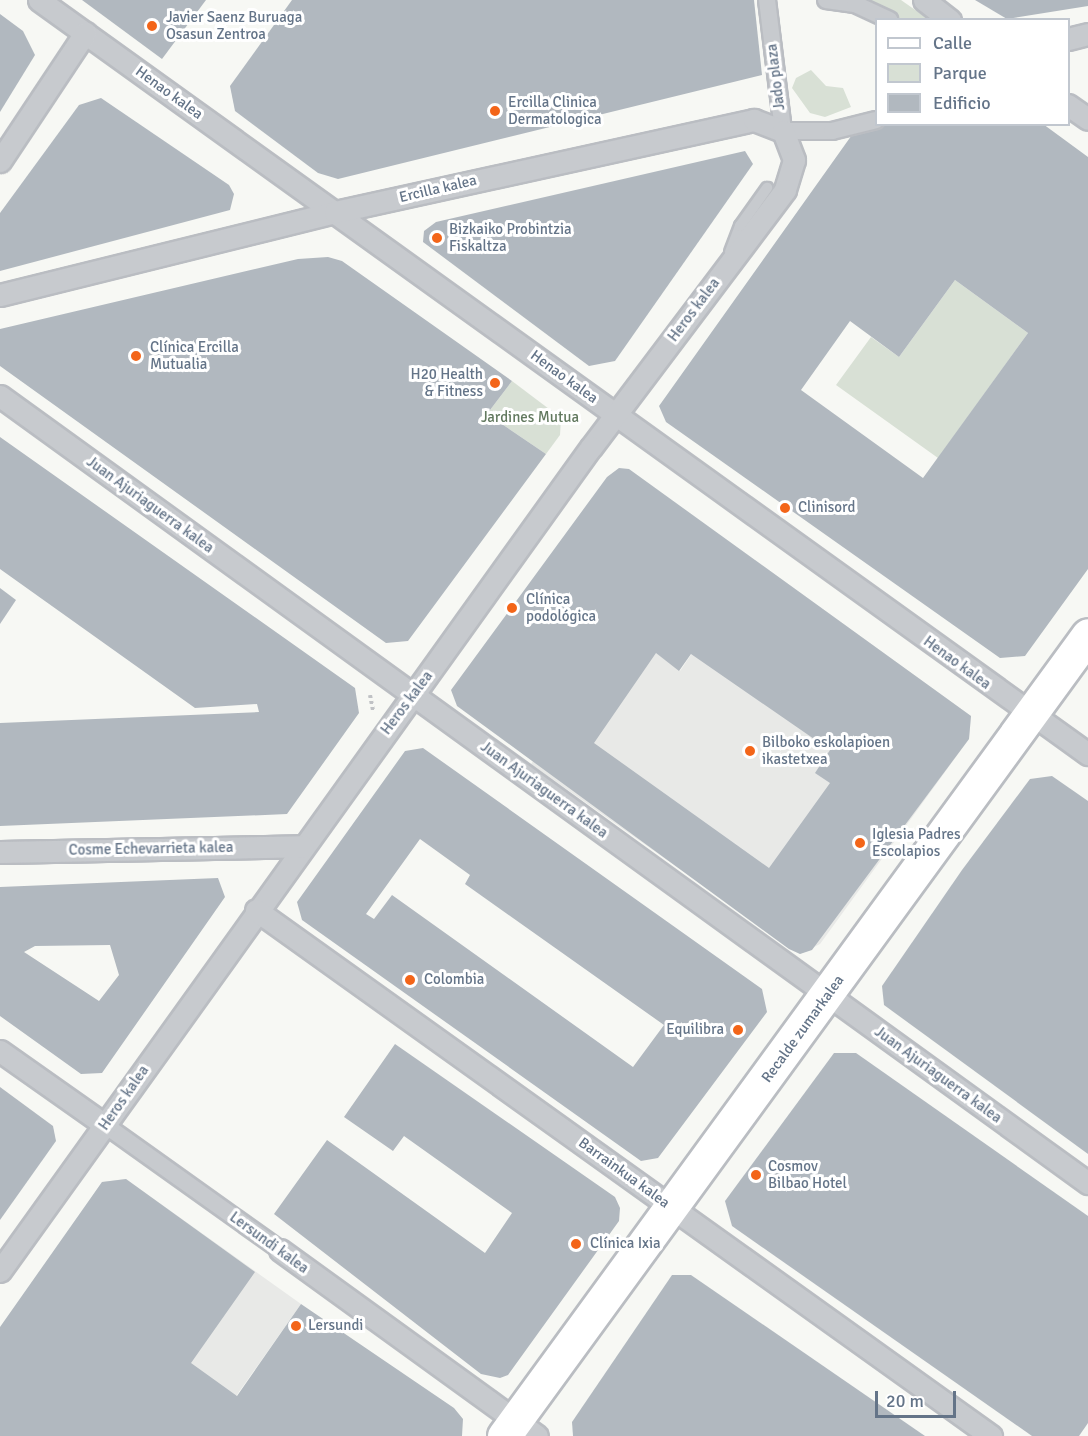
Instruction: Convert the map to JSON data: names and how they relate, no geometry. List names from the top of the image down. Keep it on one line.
{"streets":{"main road":["Recalde zumarkalea"],"street":["Jado plaza","Henao kalea","Ercilla kalea","Heros kalea","Juan Ajuriaguerra kalea","Cosme Echevarrieta kalea","Barrainkua kalea","Lersundi kalea"]},"crossings":[["Jado plaza","Ercilla kalea"],["Jado plaza","Heros kalea"],["Henao kalea","Ercilla kalea"],["Henao kalea","Heros kalea"],["Henao kalea","Recalde zumarkalea"],["Ercilla kalea","Heros kalea"],["Heros kalea","Juan Ajuriaguerra kalea"],["Heros kalea","Cosme Echevarrieta kalea"],["Heros kalea","Barrainkua kalea"],["Heros kalea","Lersundi kalea"],["Juan Ajuriaguerra kalea","Recalde zumarkalea"],["Recalde zumarkalea","Barrainkua kalea"],["Recalde zumarkalea","Lersundi kalea"]],"parks":["Jardines Mutua"],"places":["Javier Saenz Buruaga Osasun Zentroa","Ercilla Clinica Dermatologica","Bizkaiko Probintzia Fiskaltza","Clínica Ercilla Mutualia","H20 Health & Fitness","Clinisord","Clínica podológica","Bilboko eskolapioen ikastetxea","Iglesia Padres Escolapios","Colombia","Equilibra","Cosmov Bilbao Hotel","Clínica Ixia","Lersundi"],"legend":["Calle","Parque","Edificio"],"scale_bar":"20 m"}
